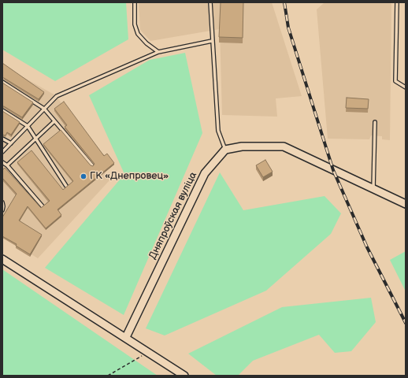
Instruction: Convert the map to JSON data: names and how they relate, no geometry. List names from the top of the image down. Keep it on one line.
{"streets":{"street":["Дняпроўская вуліца"]},"places":["ГК «Днепровец»"]}
